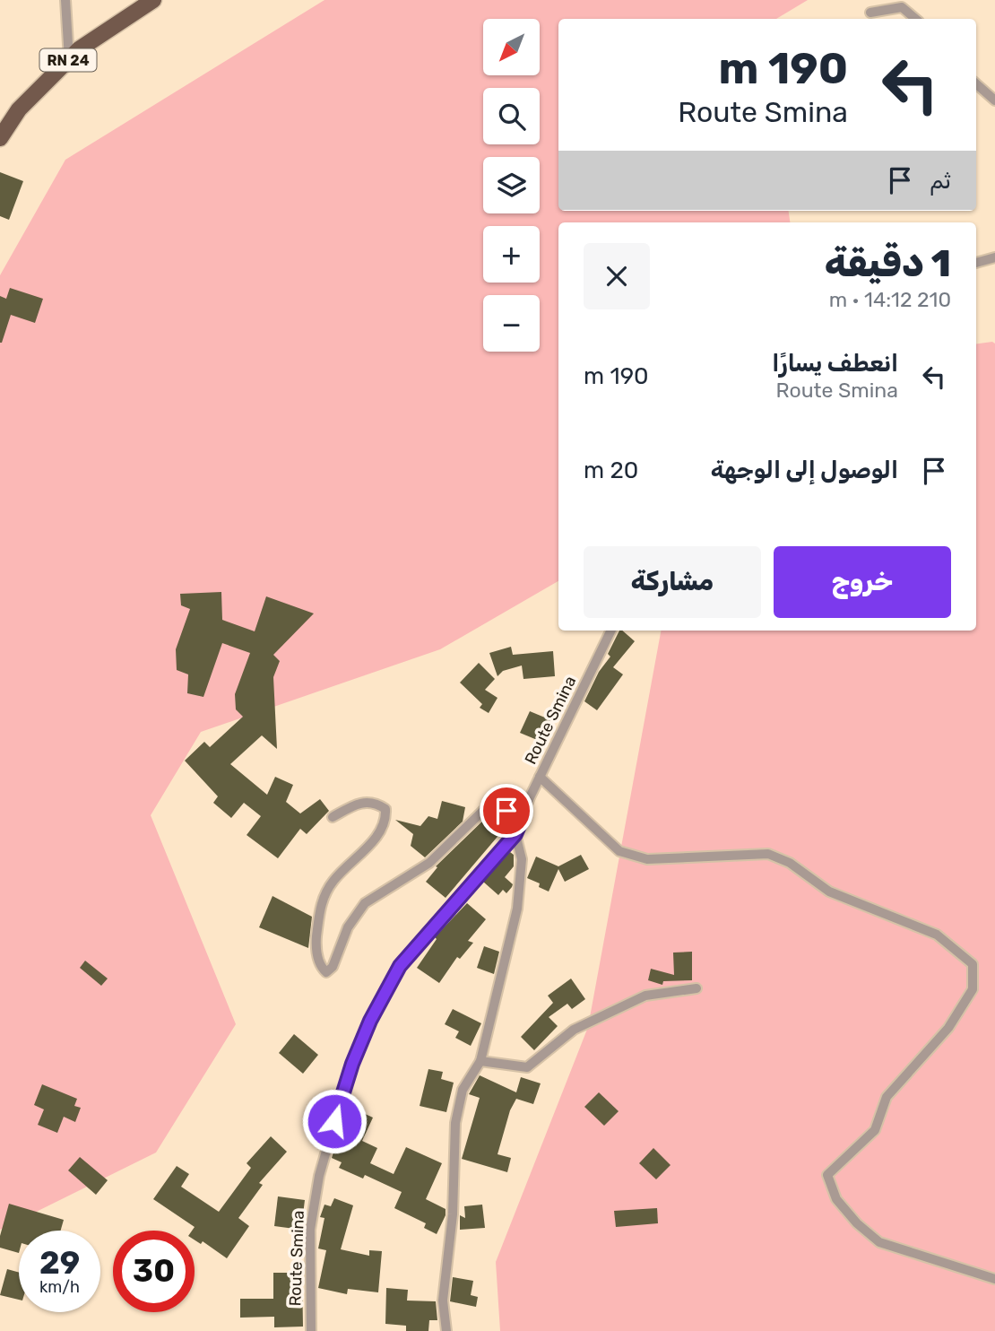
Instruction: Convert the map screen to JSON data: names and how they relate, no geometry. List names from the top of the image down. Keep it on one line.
{"streets":{"main road":["RN 24"],"street":["Route Smina"]},"north":"bottom left","page":{"map_buttons":["+","−"],"turn":["190 m","Route Smina"],"then":"ثم","heading":["1 دقيقة","210 m · 14:12"],"list":[{"name":"انعطف يسارًا","note":"Route Smina","value":"190 m"},{"name":"الوصول إلى الوجهة","value":"20 m"}],"buttons":["خروج","مشاركة"],"speed":"29 km/h","limit":"30"}}
